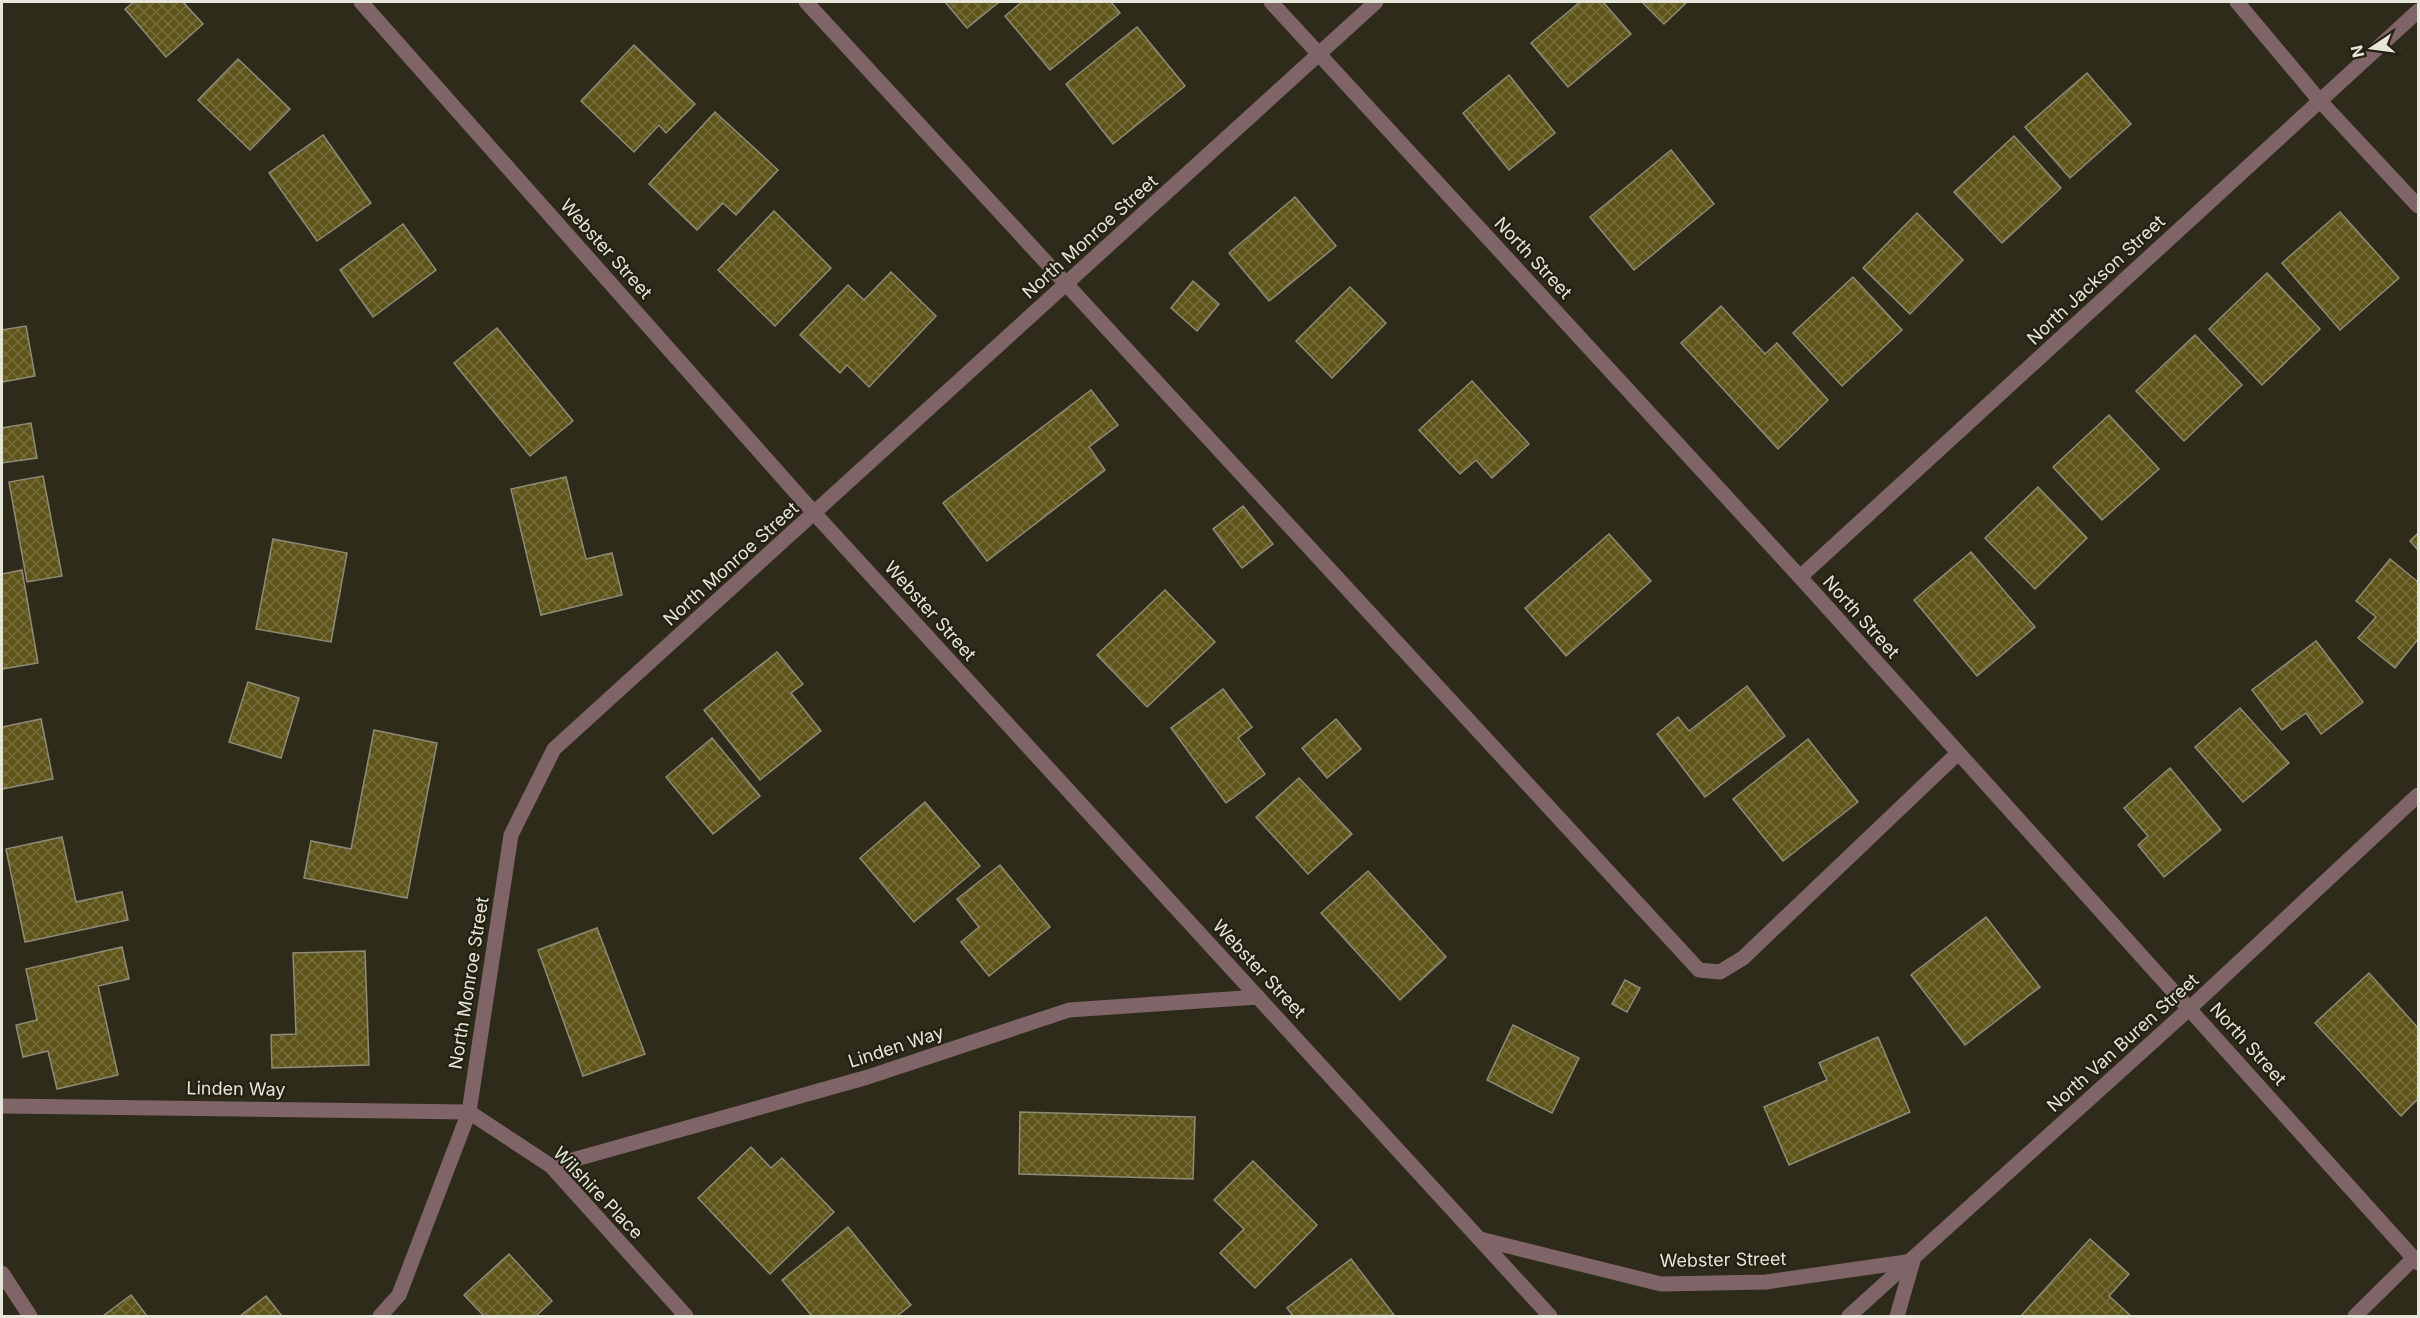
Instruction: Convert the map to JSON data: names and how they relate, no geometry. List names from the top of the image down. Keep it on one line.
{"streets":{"street":["North Monroe Street","Webster Street","North Street","North Jackson Street","North Van Buren Street","Linden Way","Wilshire Place"]},"crossings":[["North Monroe Street","Webster Street"],["North Monroe Street","North Street"],["North Monroe Street","Linden Way"],["North Monroe Street","Wilshire Place"],["Webster Street","North Van Buren Street"],["Webster Street","Linden Way"],["North Street","North Jackson Street"],["North Street","North Van Buren Street"],["Linden Way","Wilshire Place"]],"north":"left"}
